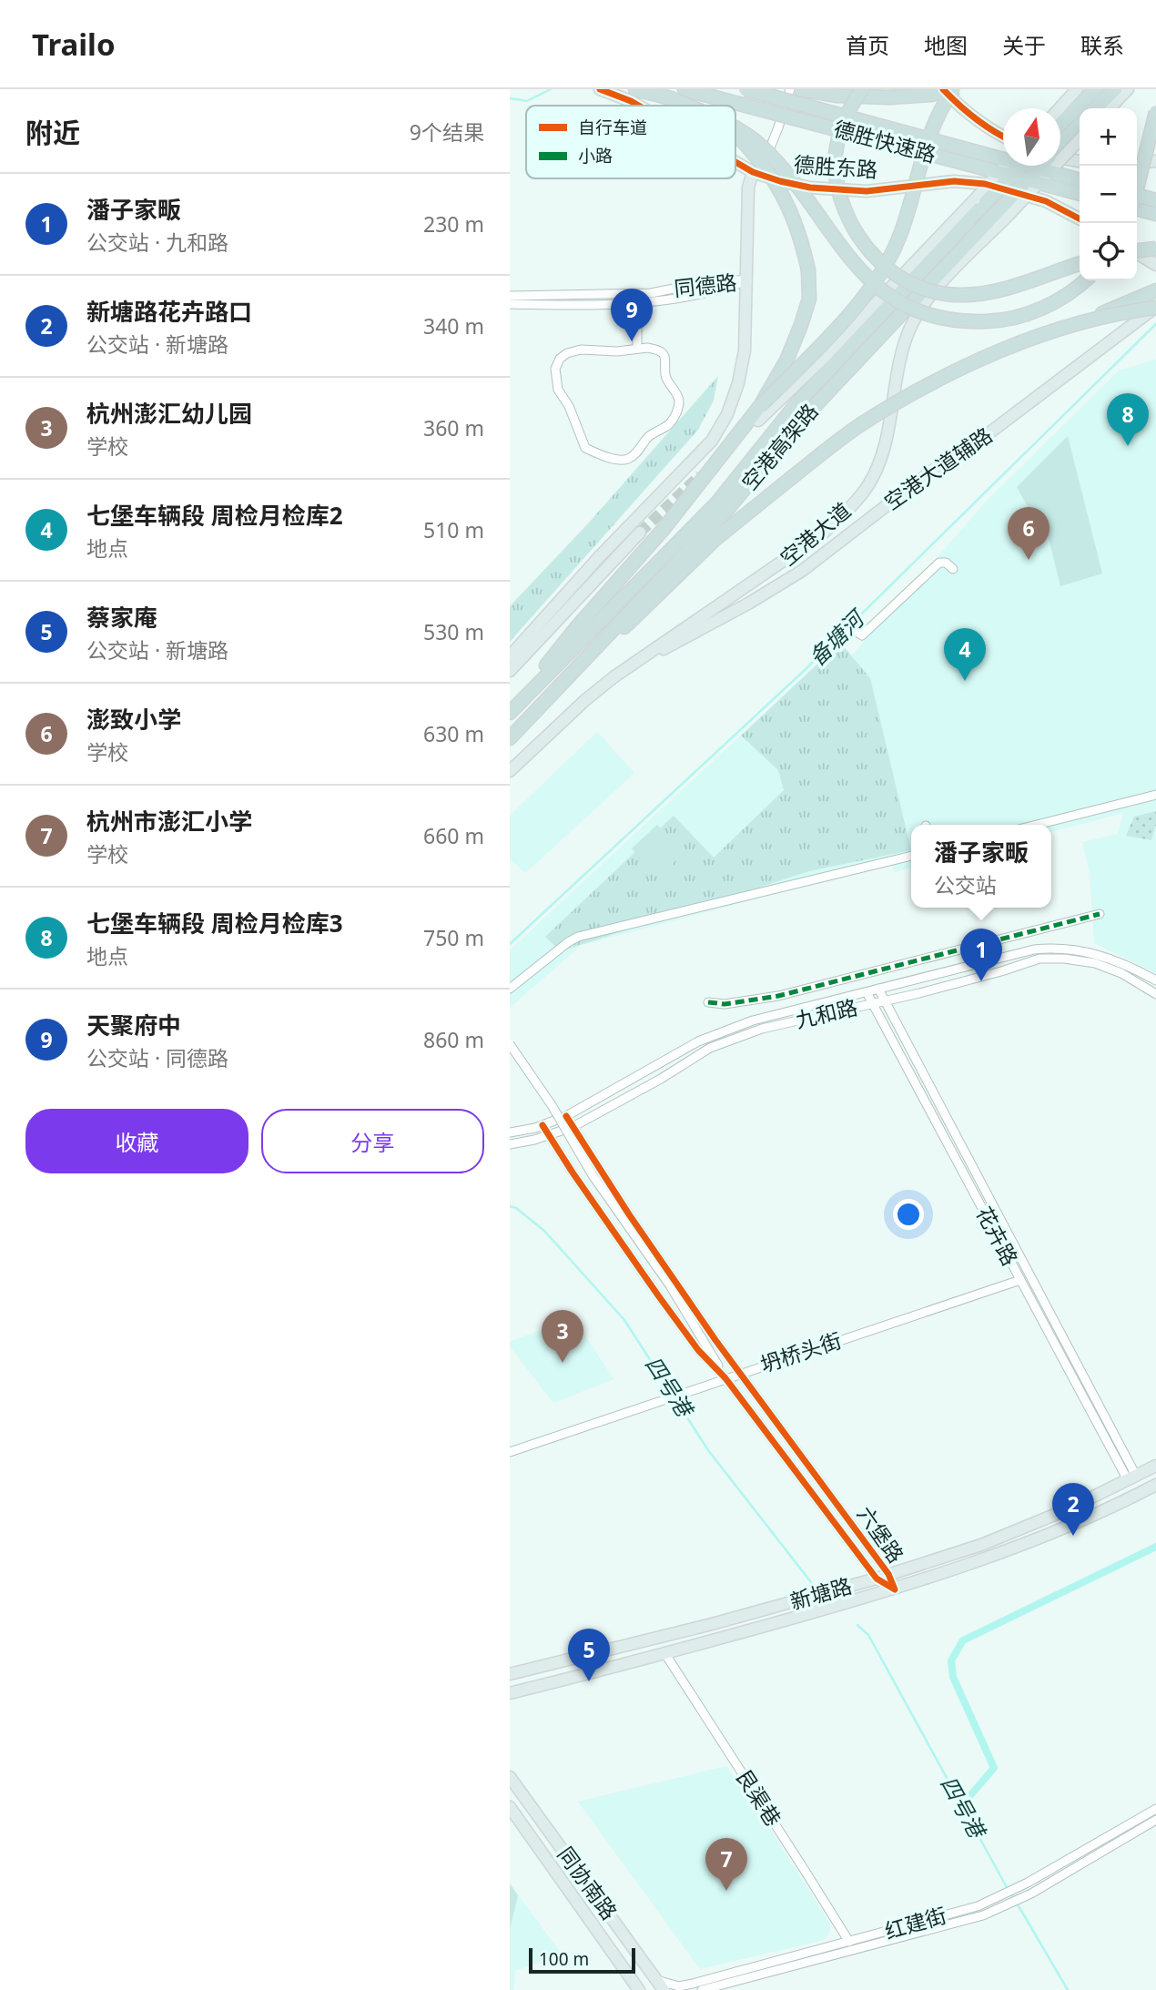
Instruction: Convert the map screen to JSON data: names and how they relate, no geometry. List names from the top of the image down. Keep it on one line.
{"streets":{"highway":["德胜快速路","空港高架路"],"main road":["德胜东路","空港大道辅路","空港大道","新塘路","同协南路"],"street":["同德路","九和路","花卉路","坍桥头街","六堡路","艮渠巷","红建街"]},"crossings":[["空港高架路","空港大道"],["空港大道辅路","空港大道"],["九和路","花卉路"],["九和路","六堡路"],["花卉路","坍桥头街"],["花卉路","新塘路"],["坍桥头街","六堡路"],["六堡路","新塘路"],["新塘路","艮渠巷"],["艮渠巷","红建街"],["同协南路","红建街"]],"water":["备塘河","四号港"],"legend":["自行车道","小路"],"scale_bar":"100 m","north":"top","page":{"header":"Trailo","nav":["首页","地图","关于","联系"],"heading":["附近","9个结果"],"map_buttons":["+","−"],"list":[{"mark":"1","name":"潘子家畈","note":"公交站 · 九和路","value":"230 m"},{"mark":"2","name":"新塘路花卉路口","note":"公交站 · 新塘路","value":"340 m"},{"mark":"3","name":"杭州澎汇幼儿园","note":"学校","value":"360 m"},{"mark":"4","name":"七堡车辆段 周检月检库2","note":"地点","value":"510 m"},{"mark":"5","name":"蔡家庵","note":"公交站 · 新塘路","value":"530 m"},{"mark":"6","name":"澎致小学","note":"学校","value":"630 m"},{"mark":"7","name":"杭州市澎汇小学","note":"学校","value":"660 m"},{"mark":"8","name":"七堡车辆段 周检月检库3","note":"地点","value":"750 m"},{"mark":"9","name":"天聚府中","note":"公交站 · 同德路","value":"860 m"}],"pins":["9","8","6","4","1","3","2","5","7"],"popup":["潘子家畈","公交站"],"buttons":["收藏","分享"],"scale":"100 m"}}
